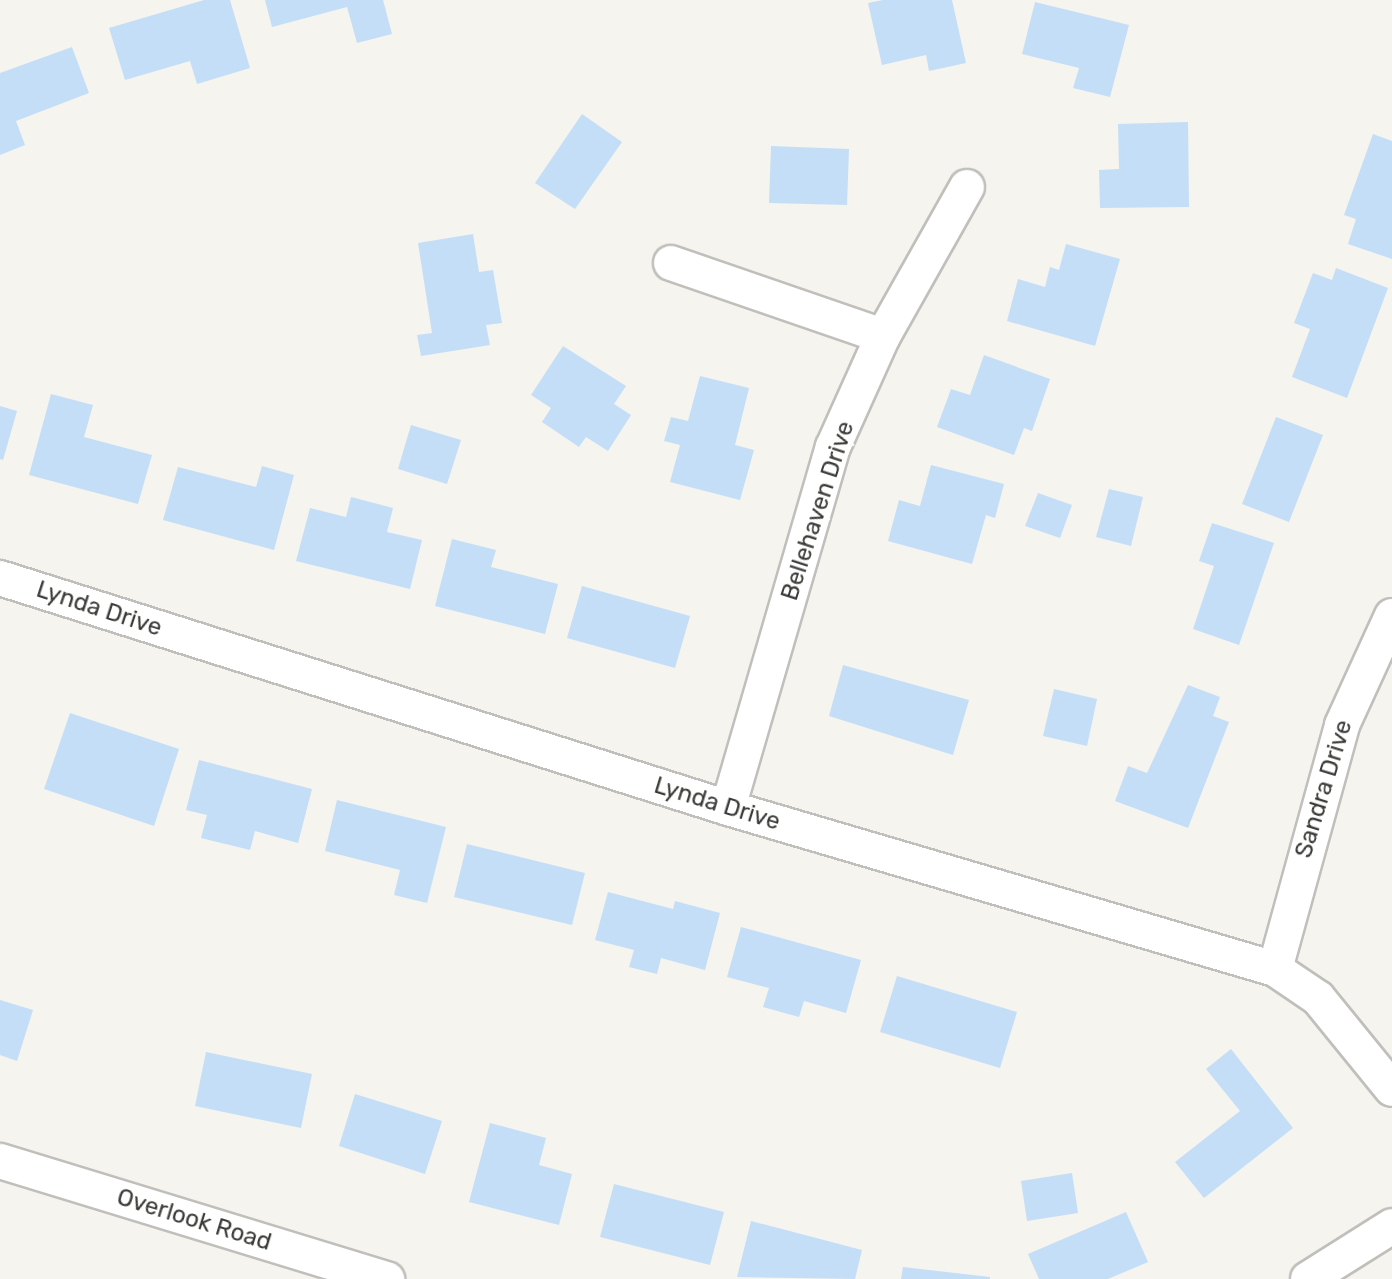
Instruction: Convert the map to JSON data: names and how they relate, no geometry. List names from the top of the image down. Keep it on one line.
{"streets":{"street":["Bellehaven Drive","Lynda Drive","Sandra Drive","Overlook Road"]},"crossings":[["Bellehaven Drive","Lynda Drive"],["Lynda Drive","Sandra Drive"]]}
